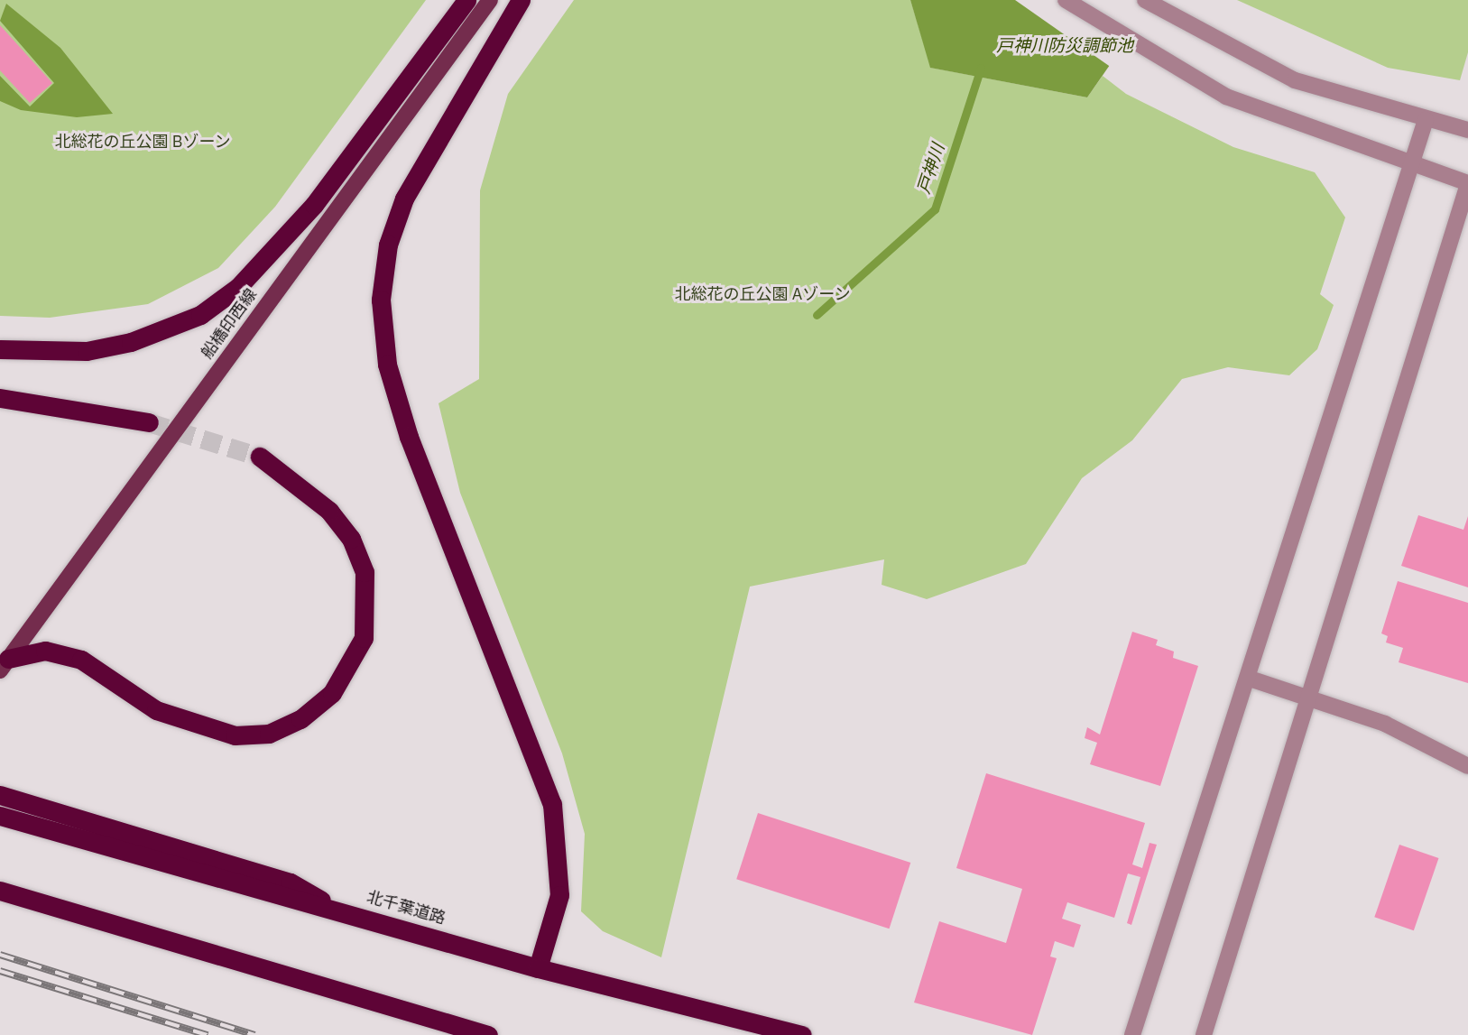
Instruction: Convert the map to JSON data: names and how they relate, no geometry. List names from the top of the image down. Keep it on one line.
{"streets":{"highway":["北千葉道路"],"main road":["船橋印西線"]},"water":["戸神川防災調節池","戸神川"],"parks":["北総花の丘公園 Bゾーン","北総花の丘公園 Aゾーン"]}
